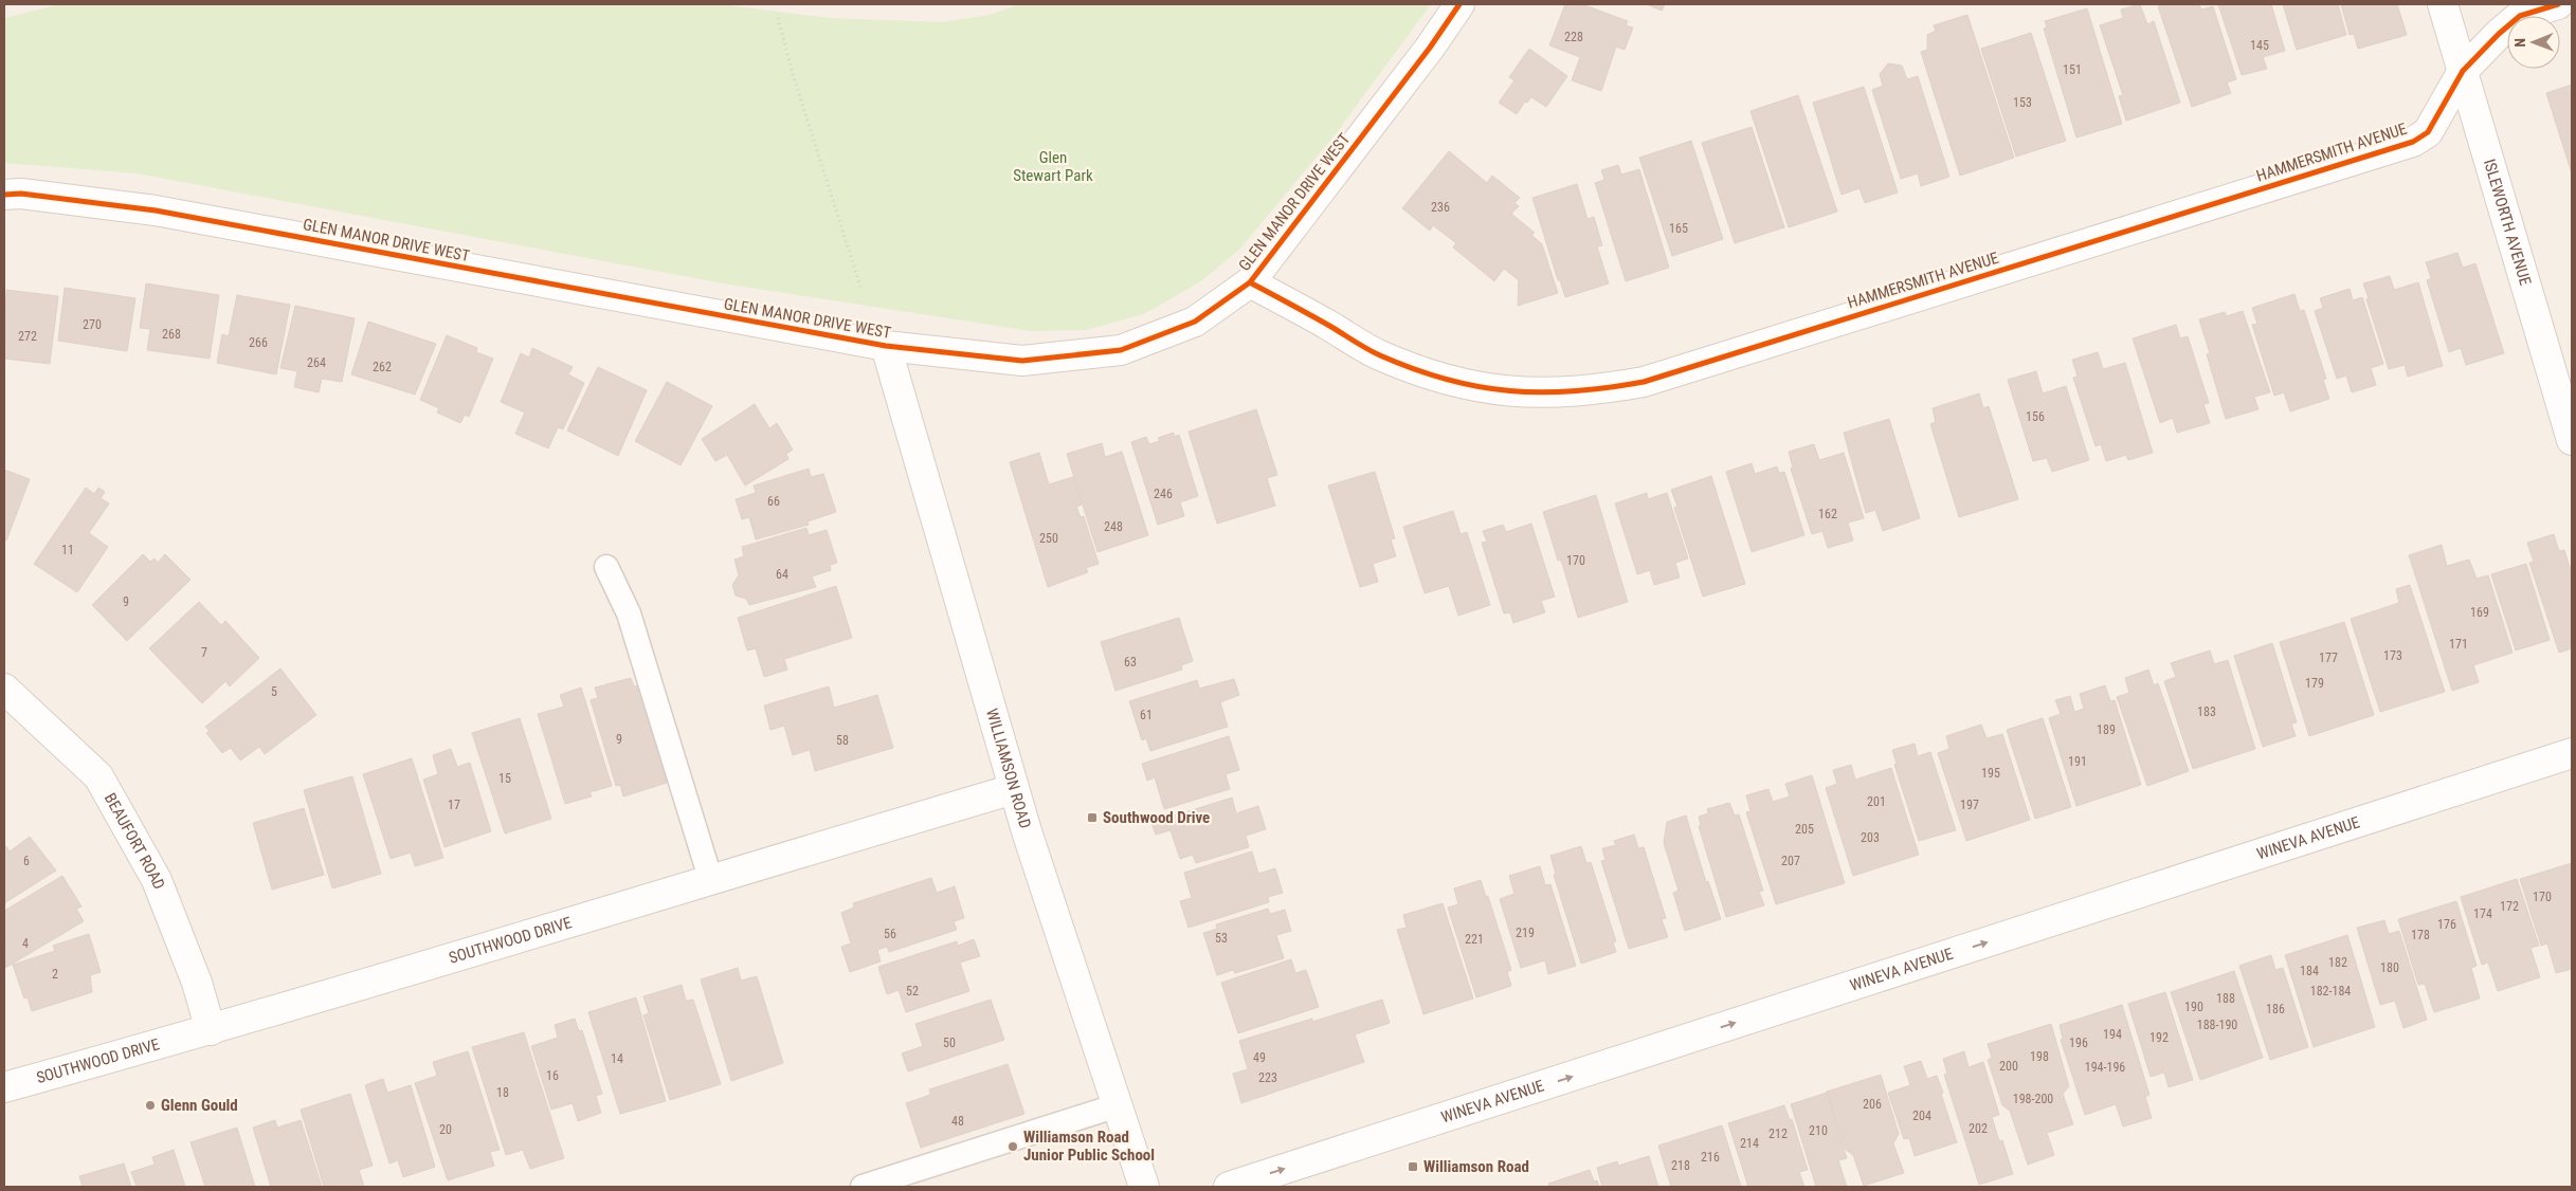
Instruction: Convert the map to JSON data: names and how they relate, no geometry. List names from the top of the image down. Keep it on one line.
{"streets":{"street":["HAMMERSMITH AVENUE","GLEN MANOR DRIVE WEST","ISLEWORTH AVENUE","WILLIAMSON ROAD","WINEVA AVENUE","BEAUFORT ROAD","SOUTHWOOD DRIVE"]},"crossings":[["HAMMERSMITH AVENUE","GLEN MANOR DRIVE WEST"],["HAMMERSMITH AVENUE","ISLEWORTH AVENUE"],["GLEN MANOR DRIVE WEST","WILLIAMSON ROAD"],["WILLIAMSON ROAD","SOUTHWOOD DRIVE"],["BEAUFORT ROAD","SOUTHWOOD DRIVE"]],"one_way":["WINEVA AVENUE"],"parks":["Glen Stewart Park"],"places":{"transit":["Southwood Drive","Williamson Road"],"other":["Glenn Gould","Williamson Road Junior Public School"]},"house_numbers":["228","145","151","153","236","165","270","268","272","266","264","262","156","246","66","162","248","250","11","170","64","9","169","171","7","173","177","63","179","5","183","61","189","9","58","191","195","15","201","17","197","205","203","6","207","170","172","174","176","219","56","178","53","221","4","182","180","184","2","52","182-184","188","190","186","188-190","194","192","50","196","198","49","14","200","194-196","16","223","18","198-200","206","204","48","202","20","210","212","214","216","218"],"north":"left"}
